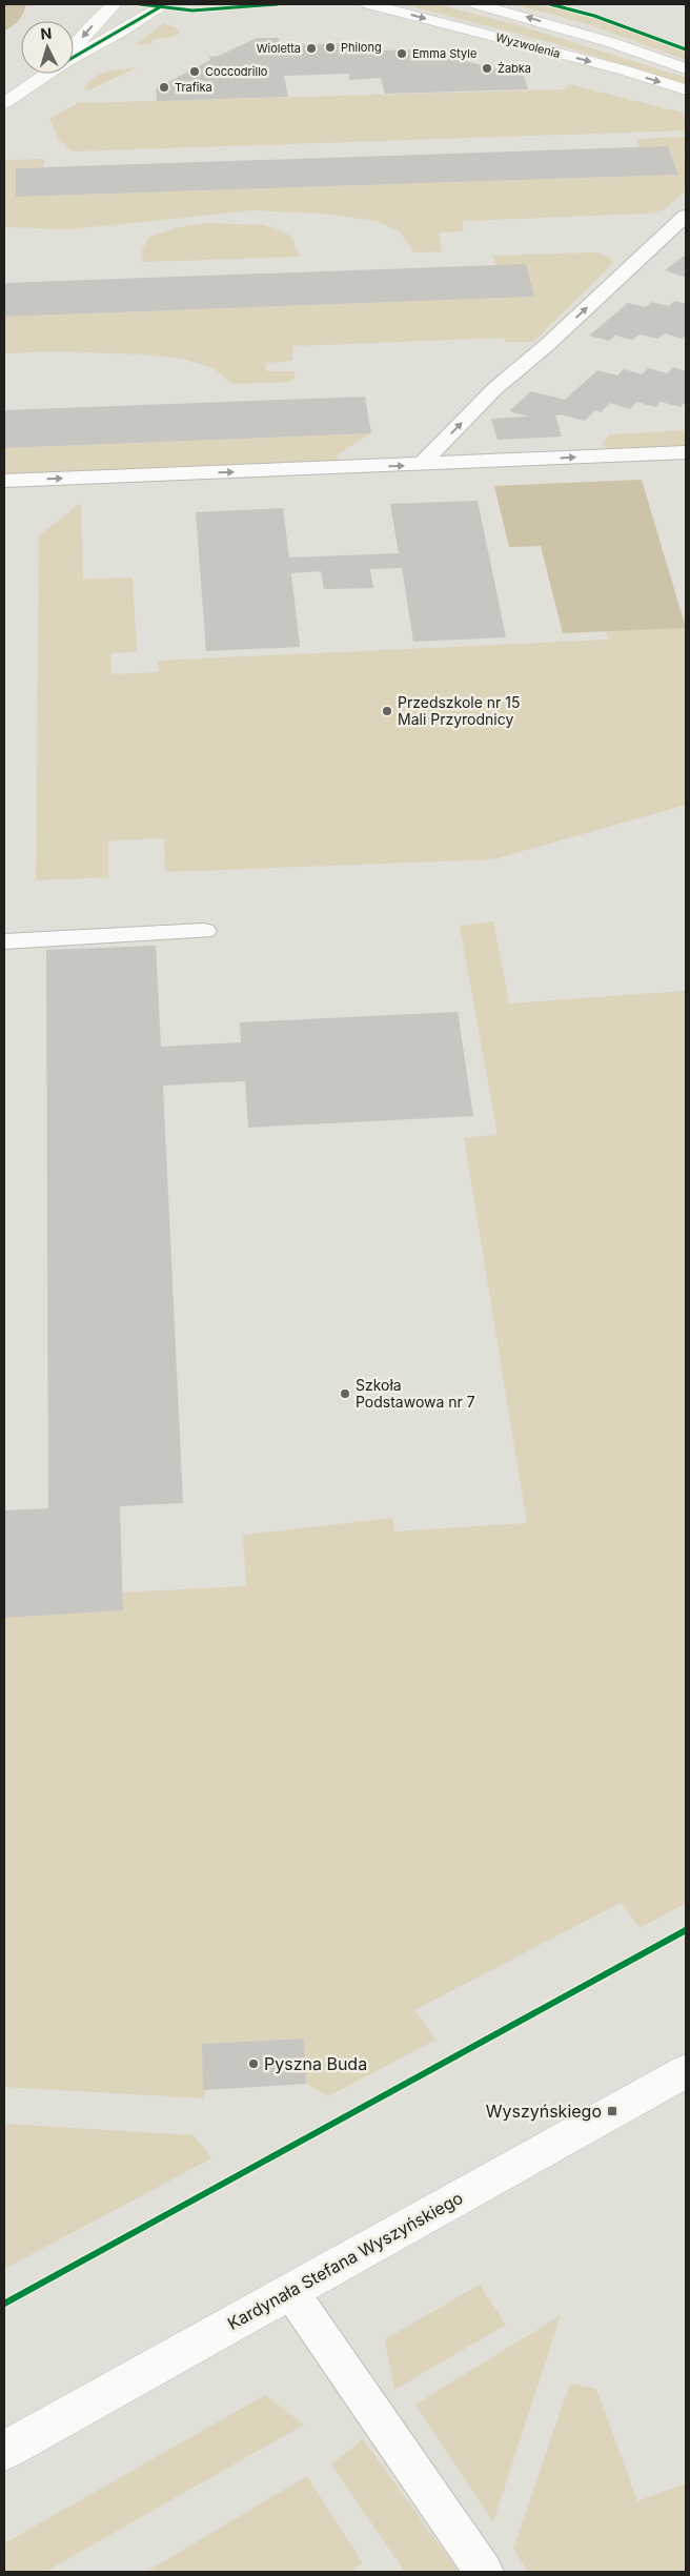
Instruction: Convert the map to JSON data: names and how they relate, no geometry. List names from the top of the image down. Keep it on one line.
{"streets":{"main road":["Wyzwolenia","Kardynała Stefana Wyszyńskiego"]},"places":{"other":["Philong","Wioletta","Emma Style","Żabka","Coccodrillo","Trafika","Przedszkole nr 15 Mali Przyrodnicy","Szkoła Podstawowa nr 7","Pyszna Buda"],"transit":["Wyszyńskiego"]},"north":"top"}
